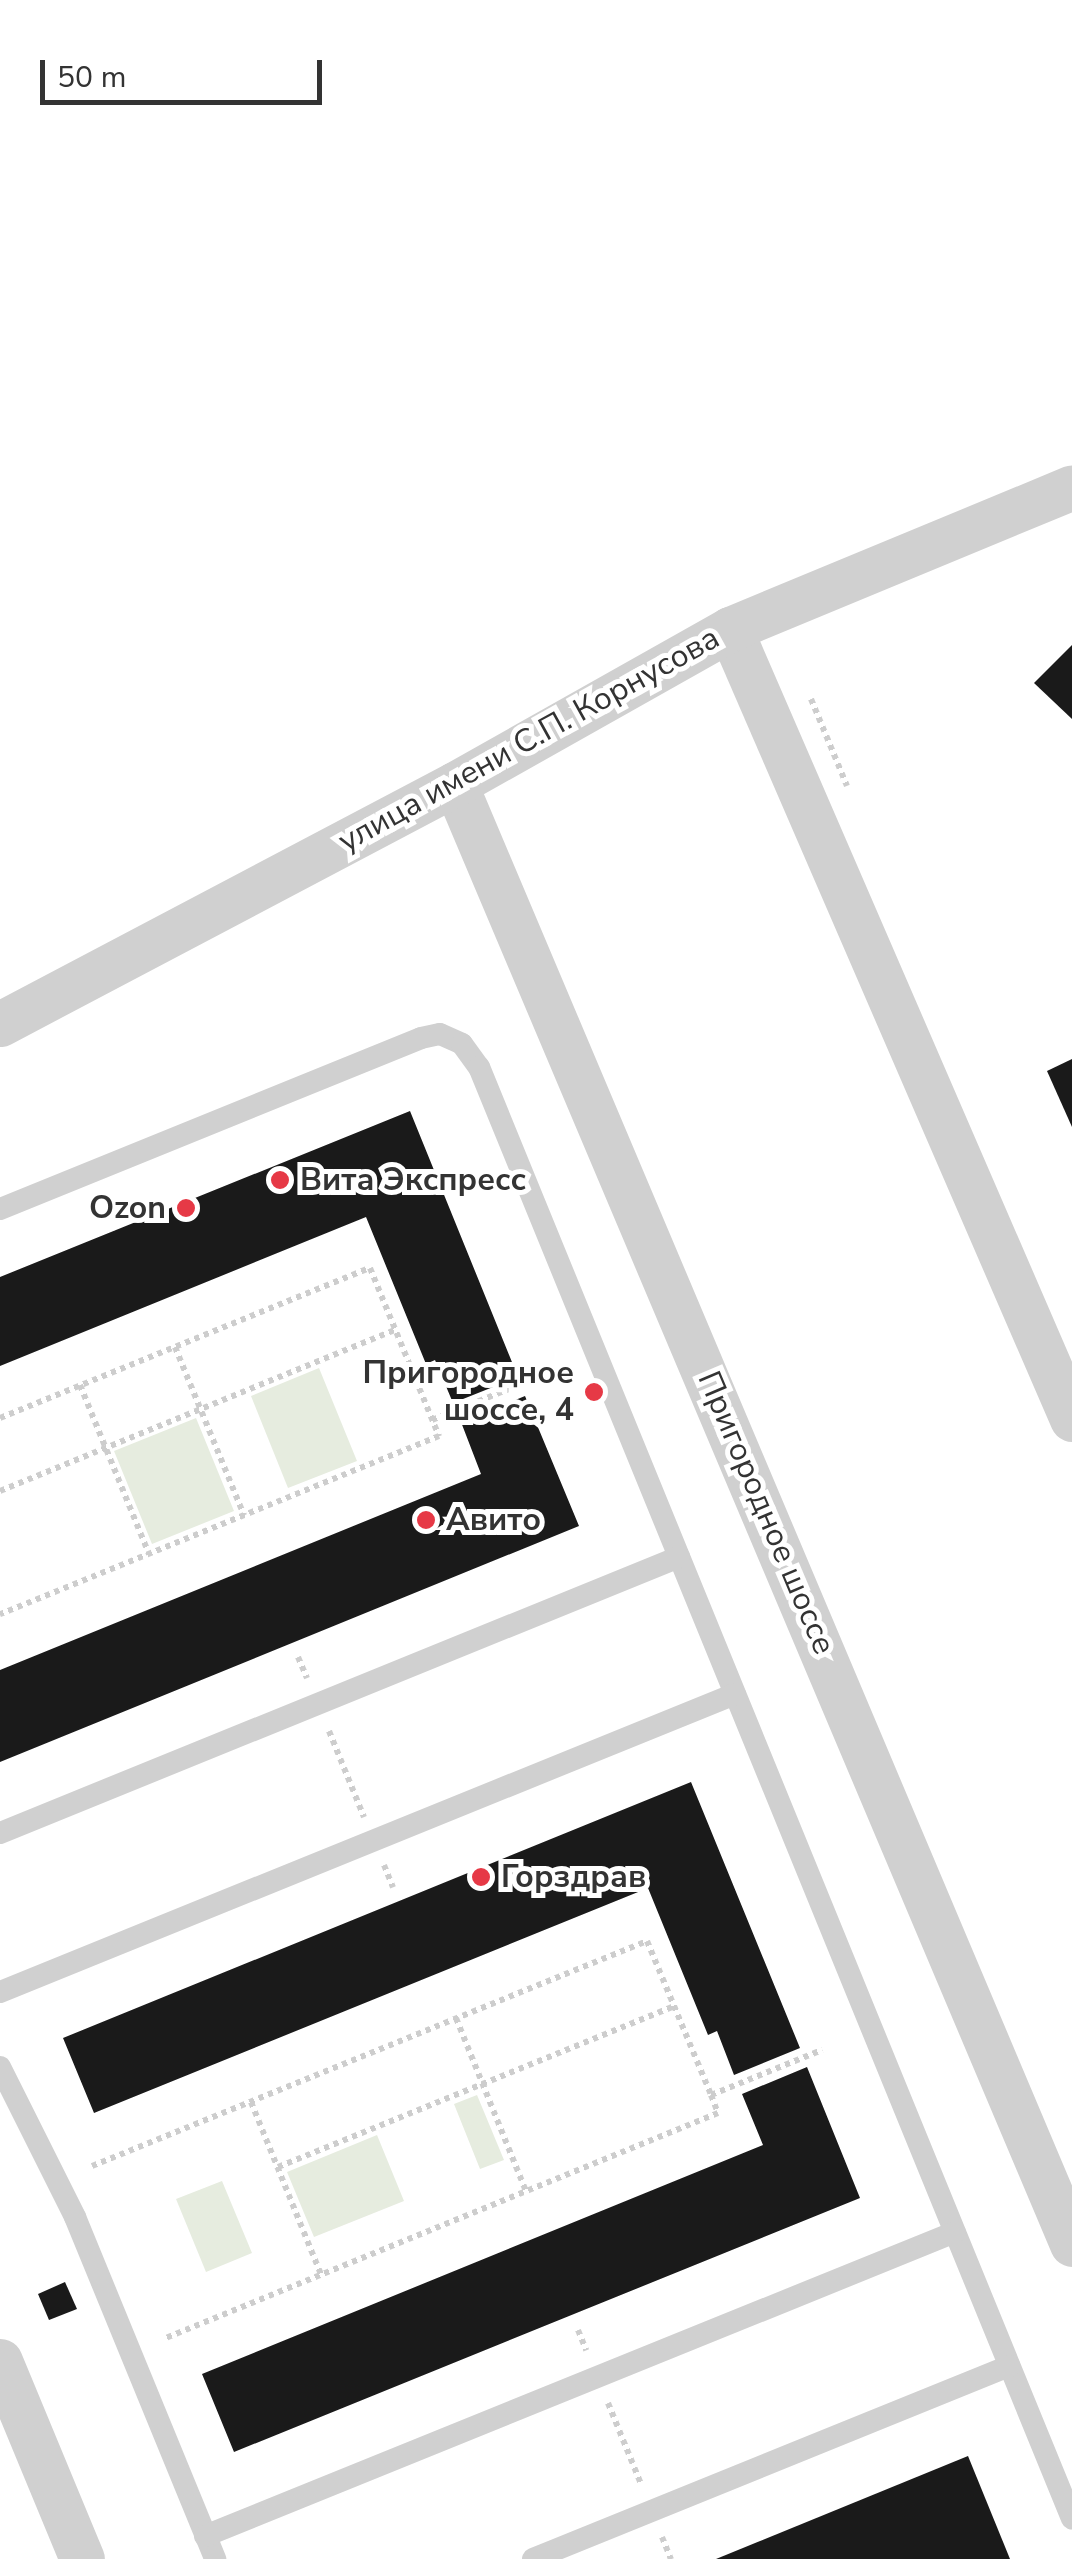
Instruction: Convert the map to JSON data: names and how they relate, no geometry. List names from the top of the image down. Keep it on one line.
{"streets":{"street":["улица имени С.П. Корнусова","Пригородное шоссе"]},"crossings":[["улица имени С.П. Корнусова","Пригородное шоссе"]],"places":["Вита Экспресс","Ozon","Пригородное шоссе, 4","Авито","Горздрав"],"scale_bar":"50 m"}
